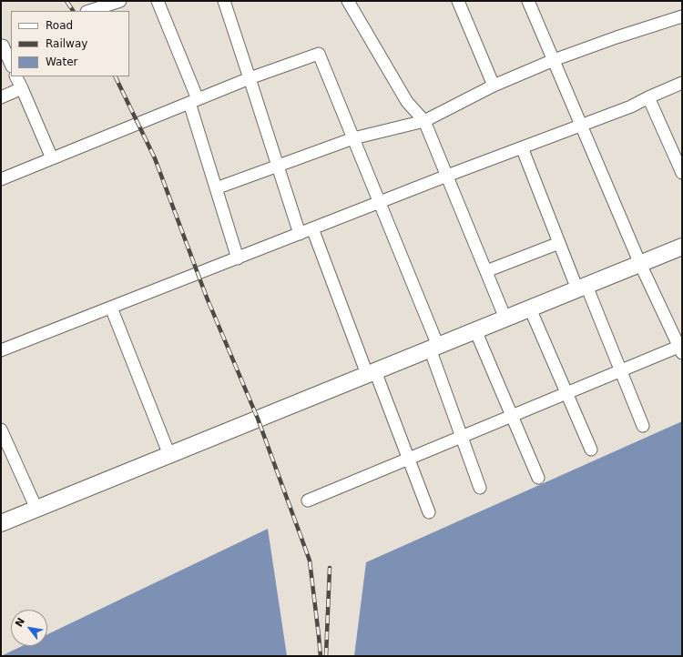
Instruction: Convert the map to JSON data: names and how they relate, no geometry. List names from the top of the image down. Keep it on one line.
{"legend":["Road","Railway","Water"],"north":"top left"}
